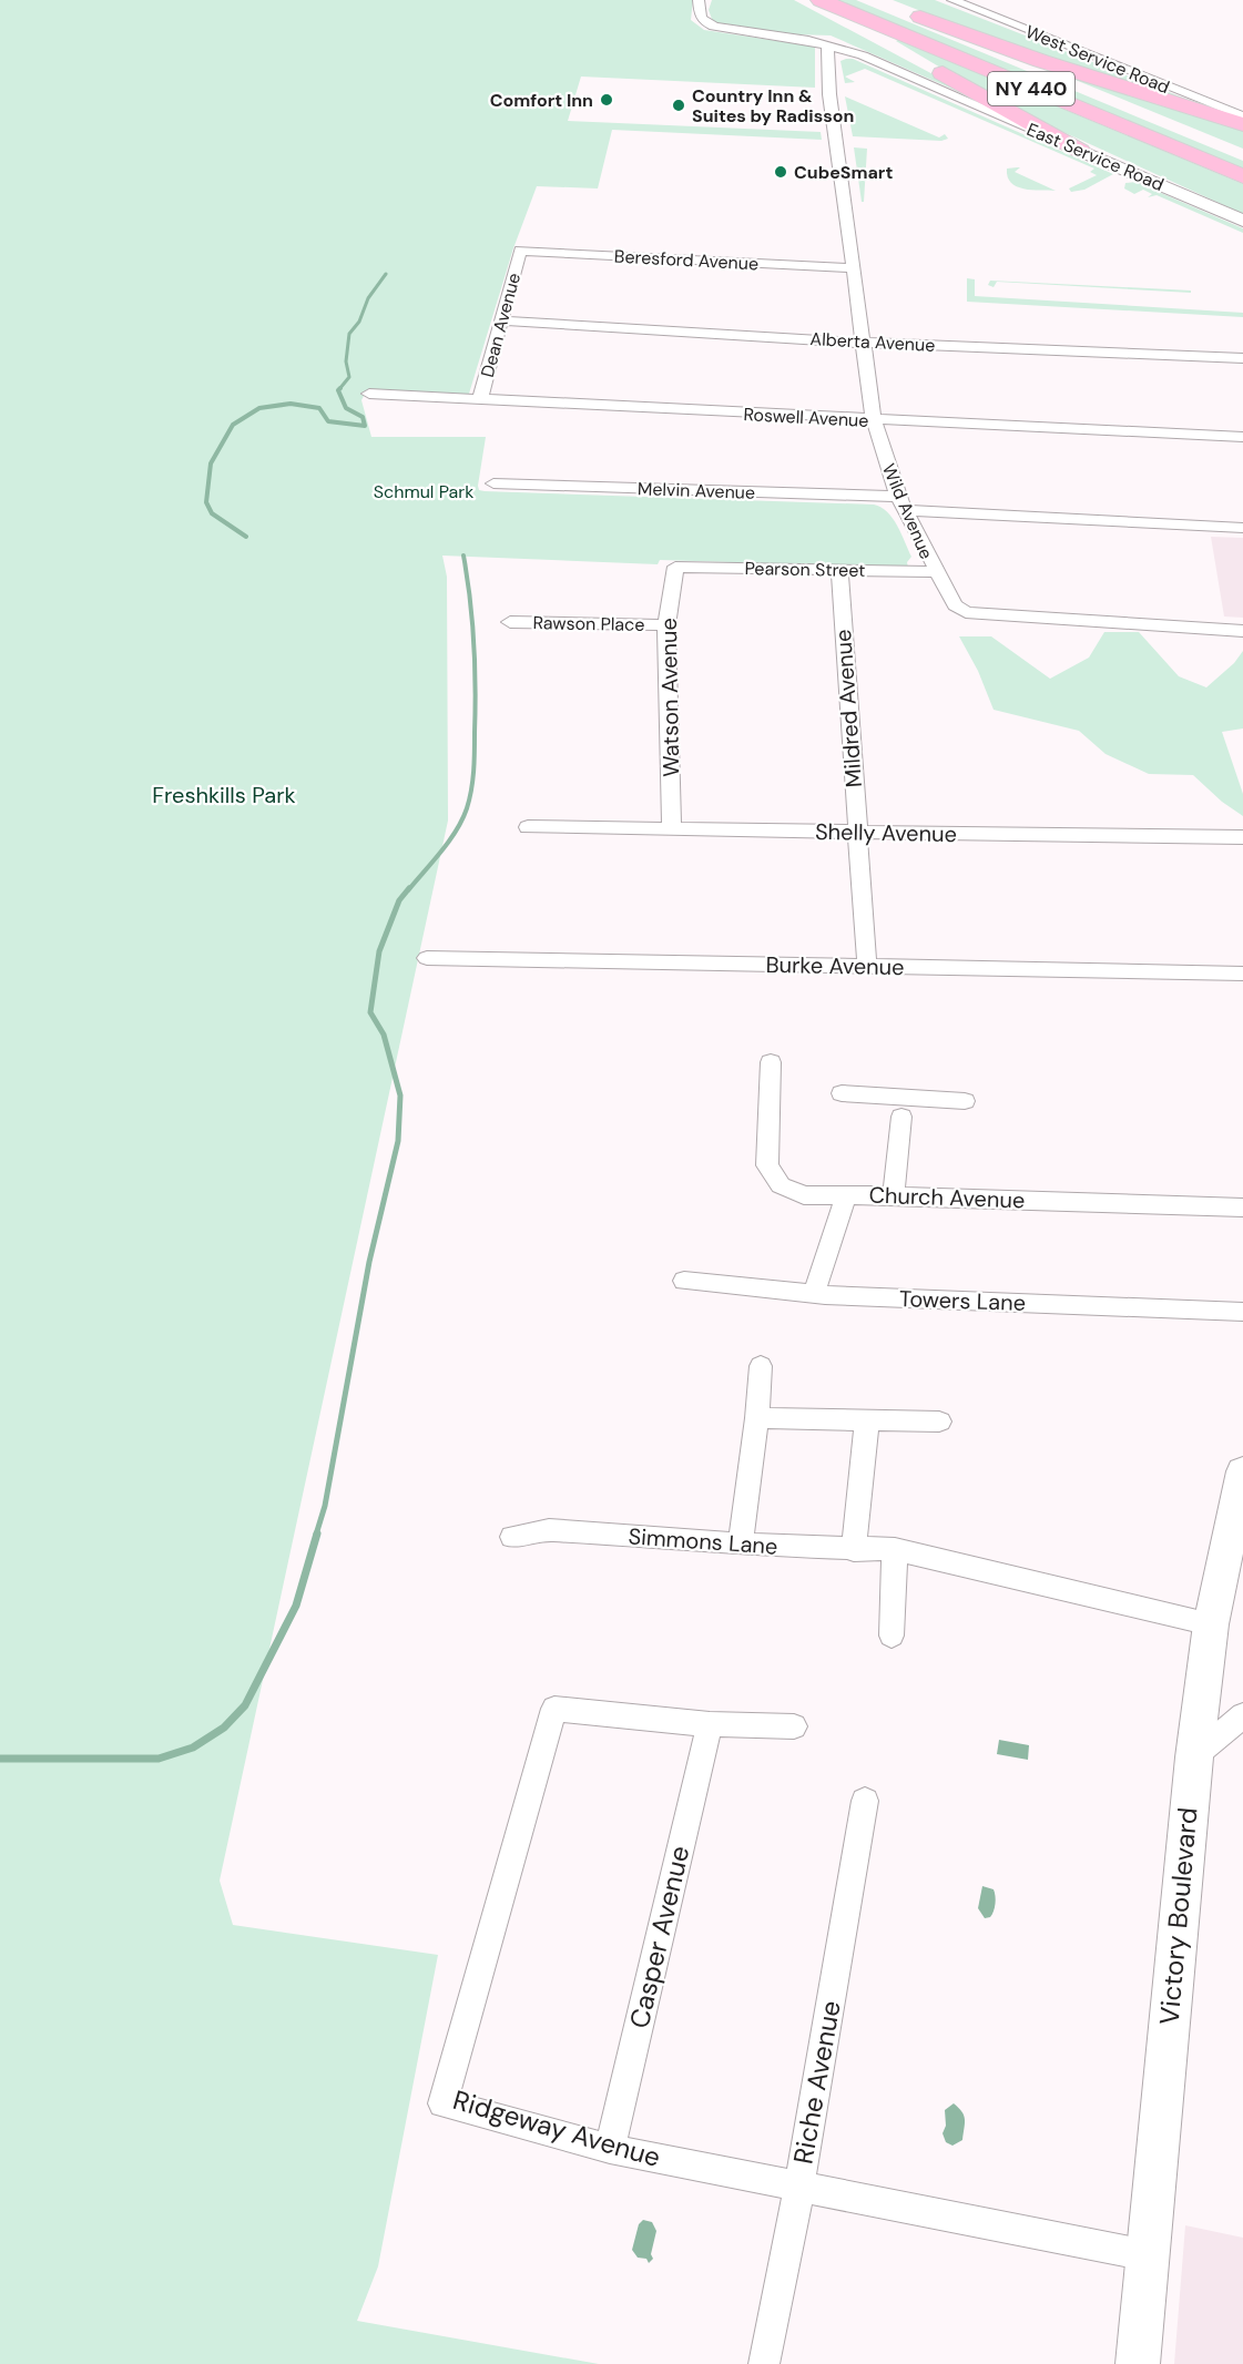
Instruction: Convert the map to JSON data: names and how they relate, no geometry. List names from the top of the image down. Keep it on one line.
{"streets":{"highway":["NY 440"],"main road":["East Service Road","Victory Boulevard"],"street":["West Service Road","Beresford Avenue","Dean Avenue","Alberta Avenue","Roswell Avenue","Melvin Avenue","Wild Avenue","Pearson Street","Rawson Place","Watson Avenue","Mildred Avenue","Shelly Avenue","Burke Avenue","Church Avenue","Towers Lane","Simmons Lane","Casper Avenue","Riche Avenue","Ridgeway Avenue"]},"crossings":[["East Service Road","Wild Avenue"],["Beresford Avenue","Dean Avenue"],["Beresford Avenue","Wild Avenue"],["Dean Avenue","Alberta Avenue"],["Dean Avenue","Roswell Avenue"],["Alberta Avenue","Wild Avenue"],["Roswell Avenue","Wild Avenue"],["Melvin Avenue","Wild Avenue"],["Wild Avenue","Pearson Street"],["Pearson Street","Watson Avenue"],["Pearson Street","Mildred Avenue"],["Rawson Place","Watson Avenue"],["Watson Avenue","Shelly Avenue"],["Mildred Avenue","Shelly Avenue"],["Mildred Avenue","Burke Avenue"],["Simmons Lane","Victory Boulevard"],["Victory Boulevard","Ridgeway Avenue"],["Casper Avenue","Ridgeway Avenue"],["Riche Avenue","Ridgeway Avenue"]],"parks":["Schmul Park","Freshkills Park"],"places":["Comfort Inn","Country Inn & Suites by Radisson","CubeSmart"]}
